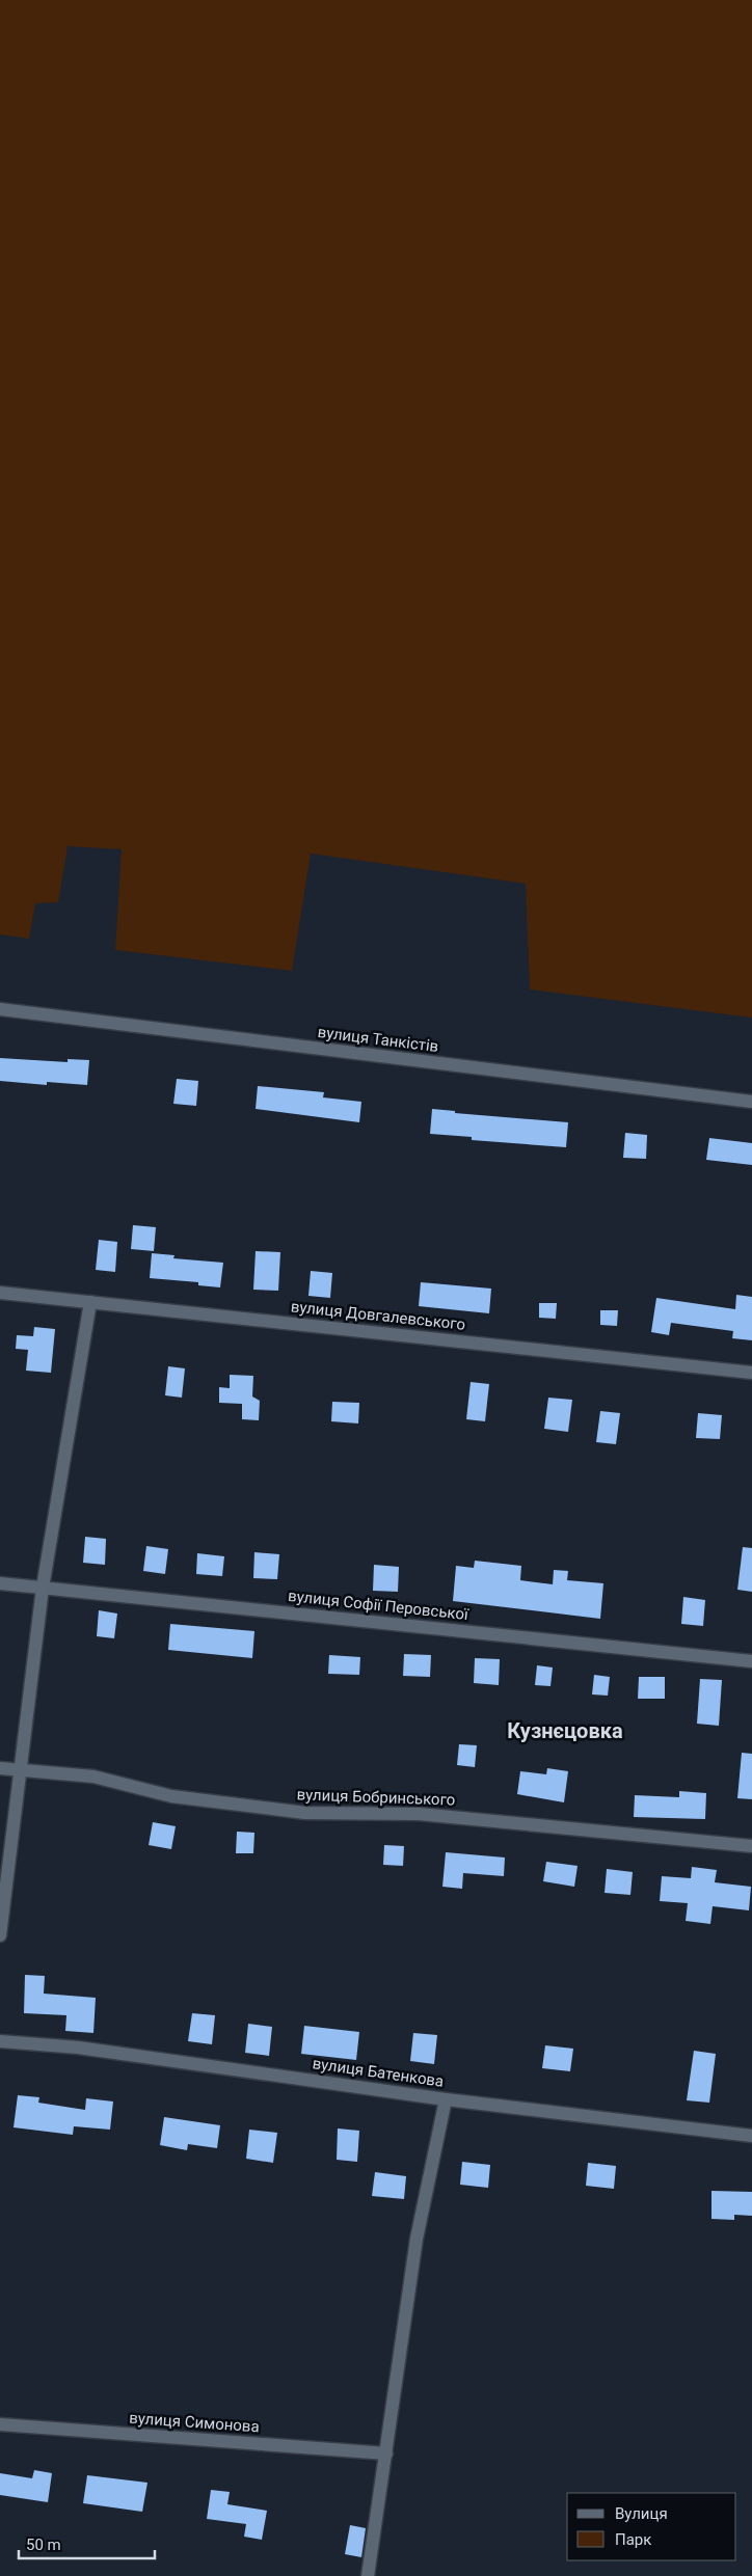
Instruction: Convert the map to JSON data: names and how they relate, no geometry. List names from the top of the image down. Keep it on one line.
{"streets":{"street":["вулиця Танкістів","вулиця Довгалевського","вулиця Софії Перовської","вулиця Бобринського","вулиця Батенкова","вулиця Симонова"]},"districts":["Кузнєцовка"],"legend":["Вулиця","Парк"],"scale_bar":"50 m"}
